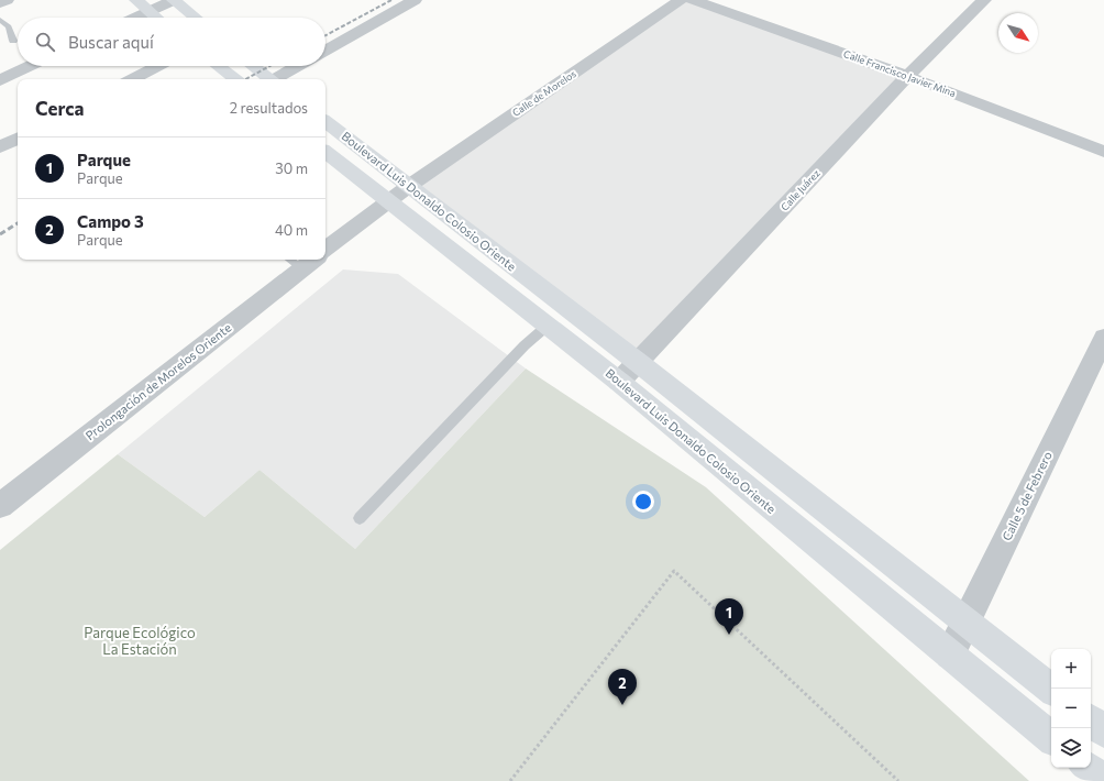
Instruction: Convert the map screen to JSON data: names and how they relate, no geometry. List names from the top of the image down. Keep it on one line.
{"streets":{"main road":["Boulevard Luis Donaldo Colosio Oriente"],"street":["Calle Francisco Javier Mina","Calle de Morelos","Calle Juárez","Prolongación de Morelos Oriente","Calle 5 de Febrero"]},"crossings":[["Calle Francisco Javier Mina","Calle Juárez"],["Calle de Morelos","Boulevard Luis Donaldo Colosio Oriente"],["Calle Juárez","Boulevard Luis Donaldo Colosio Oriente"],["Boulevard Luis Donaldo Colosio Oriente","Calle 5 de Febrero"]],"parks":["Parque Ecológico La Estación"],"north":"bottom right","page":{"search":"Buscar aquí","heading":["Cerca","2 resultados"],"list":[{"mark":"1","name":"Parque","note":"Parque","value":"30 m"},{"mark":"2","name":"Campo 3","note":"Parque","value":"40 m"}],"pins":["1","2"],"map_buttons":["+","−"]}}
